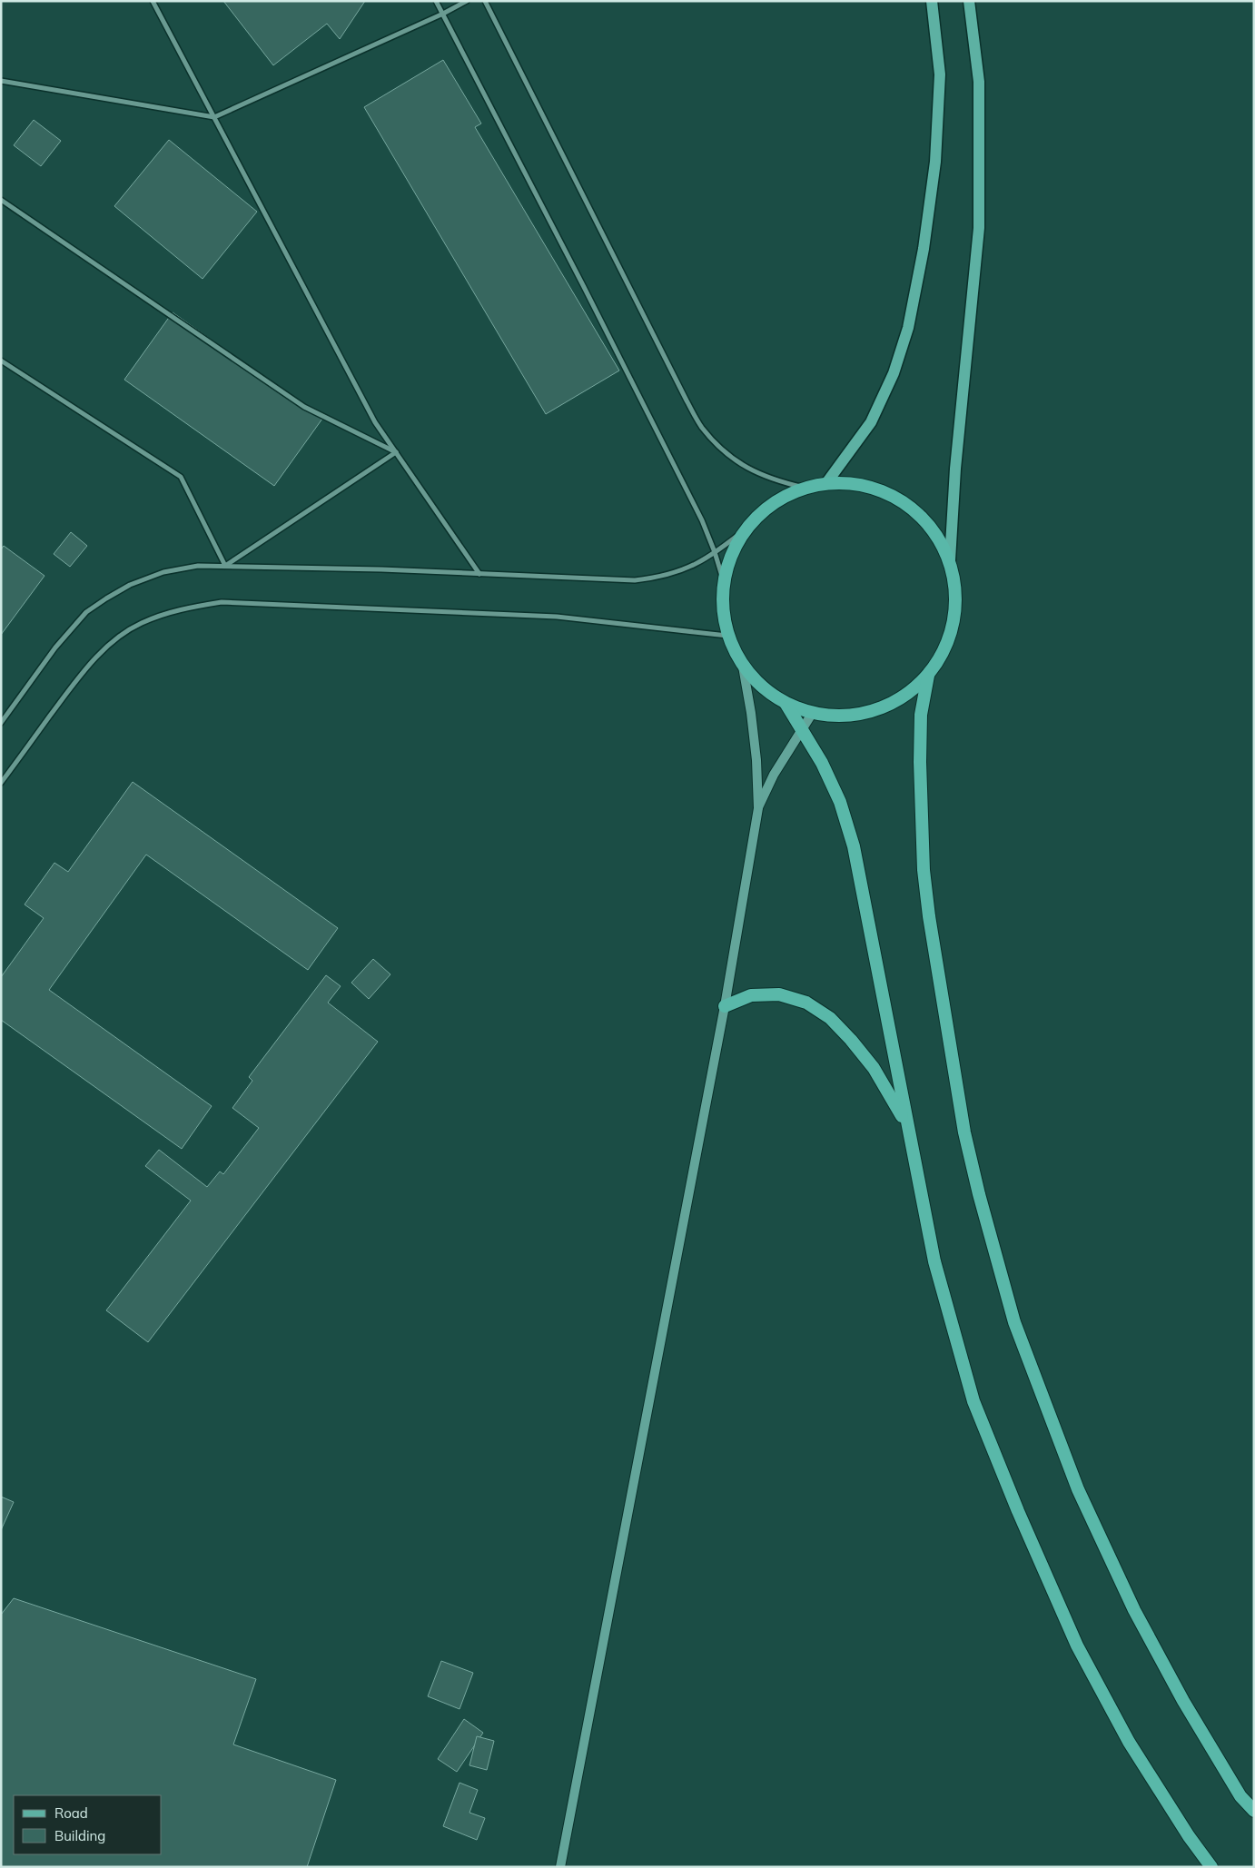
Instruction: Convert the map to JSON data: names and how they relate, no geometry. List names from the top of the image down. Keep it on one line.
{"legend":["Road","Building"]}
